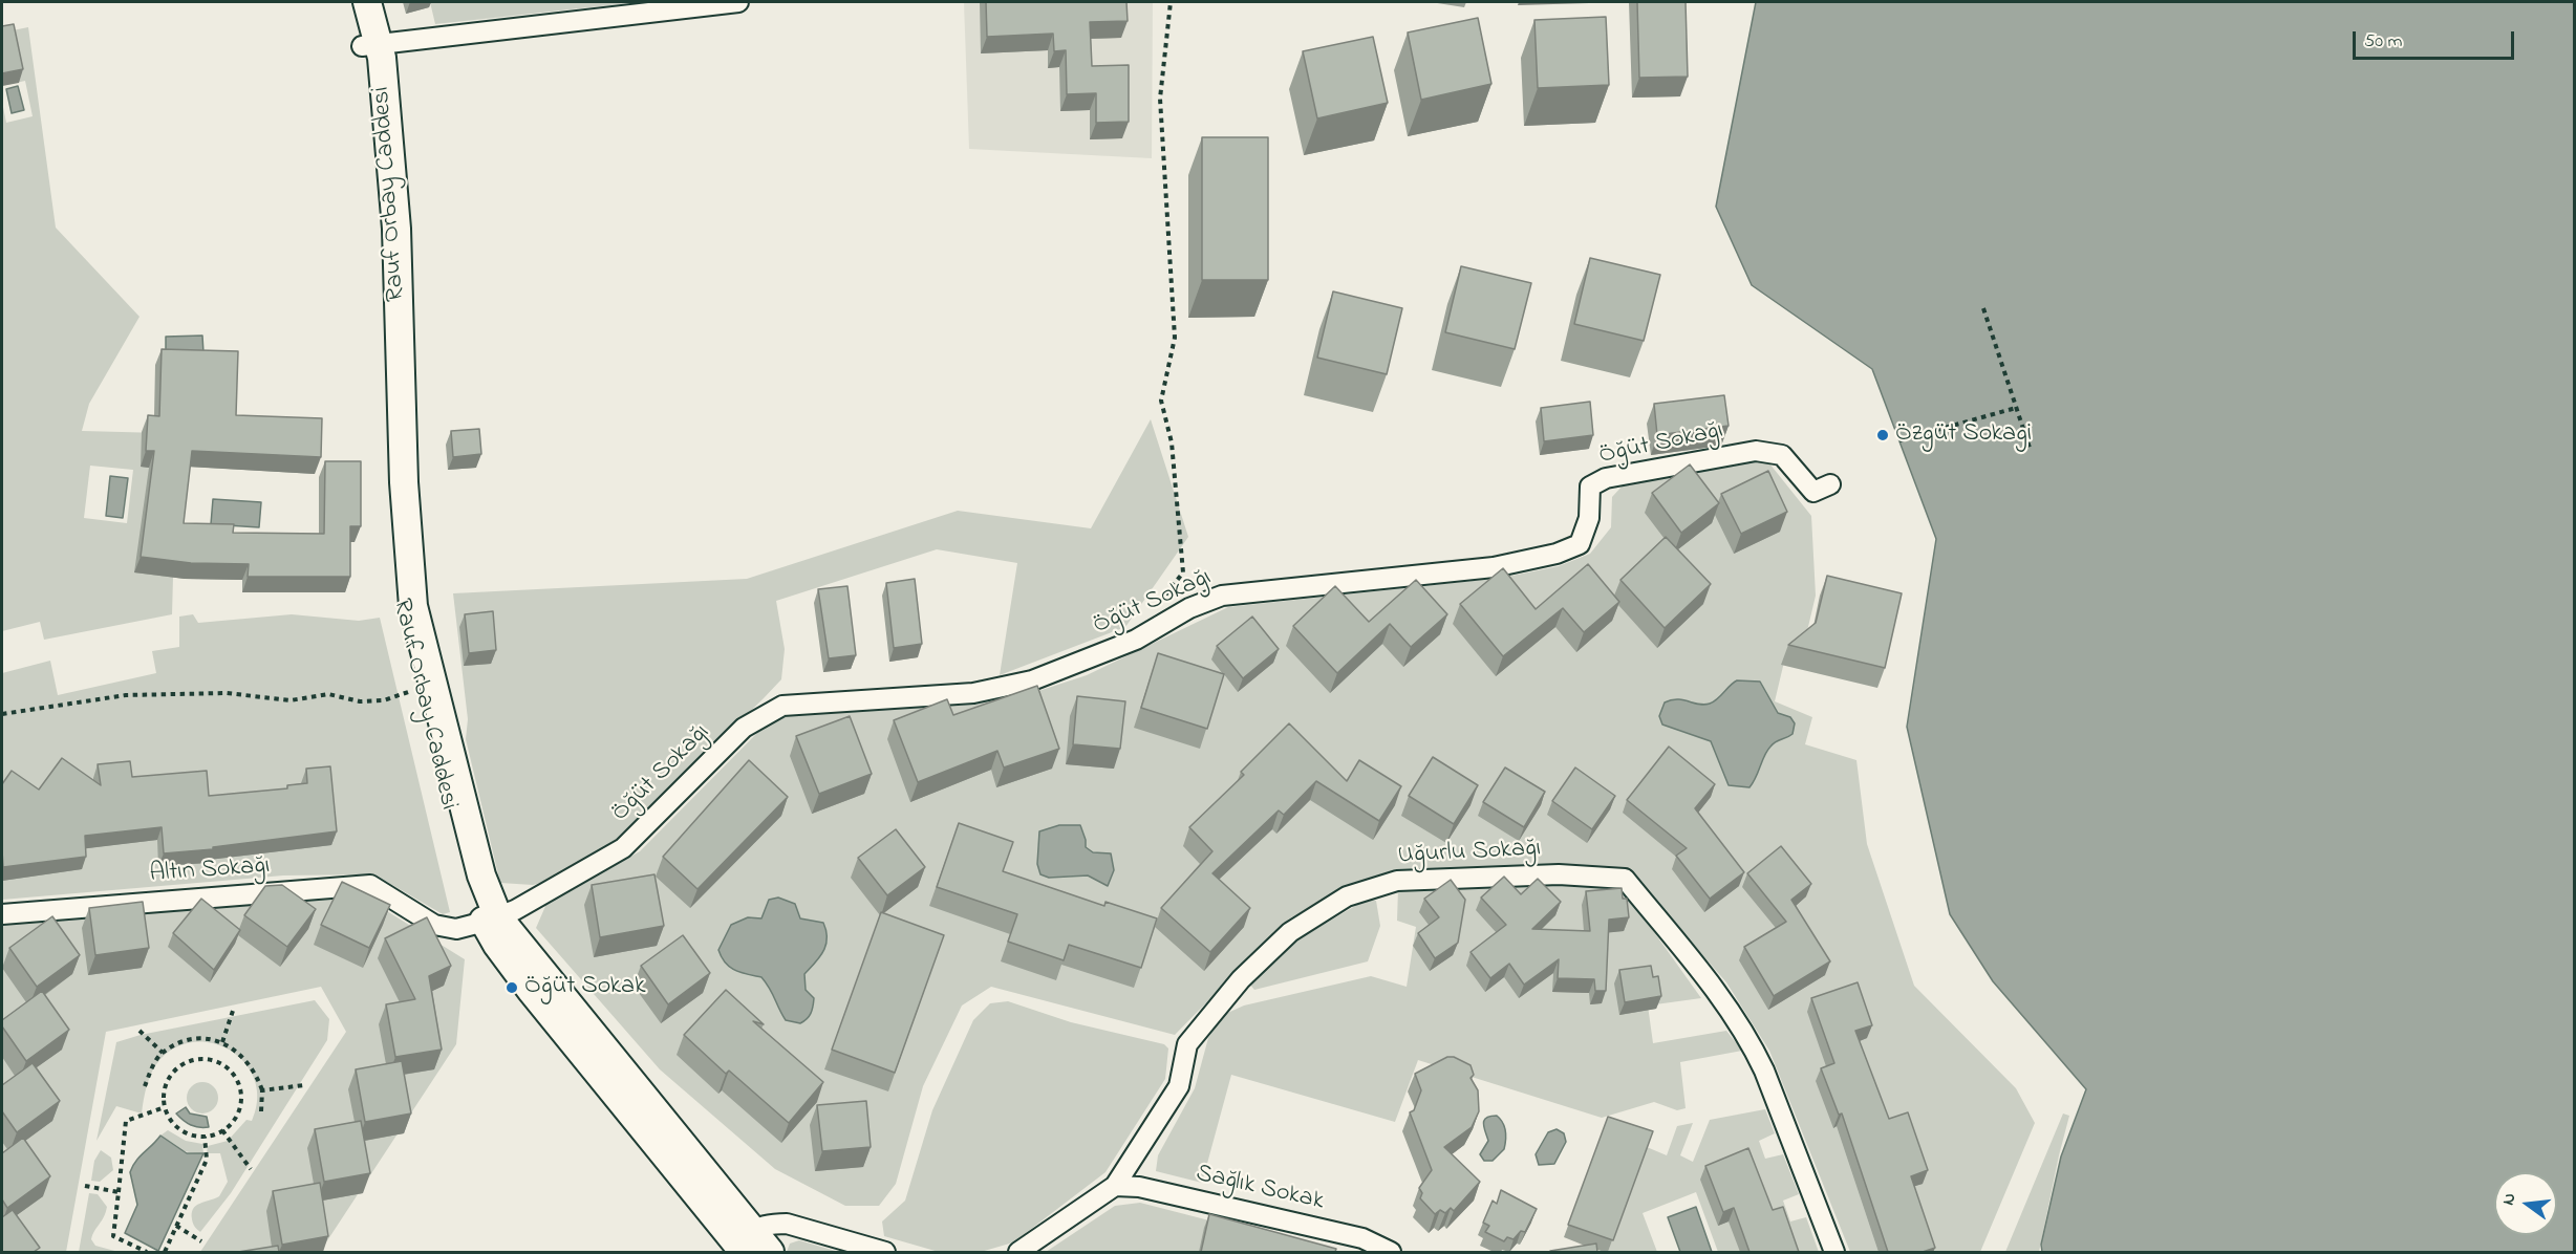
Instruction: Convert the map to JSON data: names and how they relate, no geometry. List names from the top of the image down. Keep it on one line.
{"streets":{"street":["Rauf Orbay Caddesi","Öğüt Sokağı","Uğurlu Sokağı","Altın Sokağı","Sağlık Sokak"]},"crossings":[["Rauf Orbay Caddesi","Öğüt Sokağı"],["Rauf Orbay Caddesi","Altın Sokağı"],["Öğüt Sokağı","Altın Sokağı"],["Uğurlu Sokağı","Sağlık Sokak"]],"places":["Özgüt Sokagi","Öğüt Sokak"],"scale_bar":"50 m","north":"left"}
